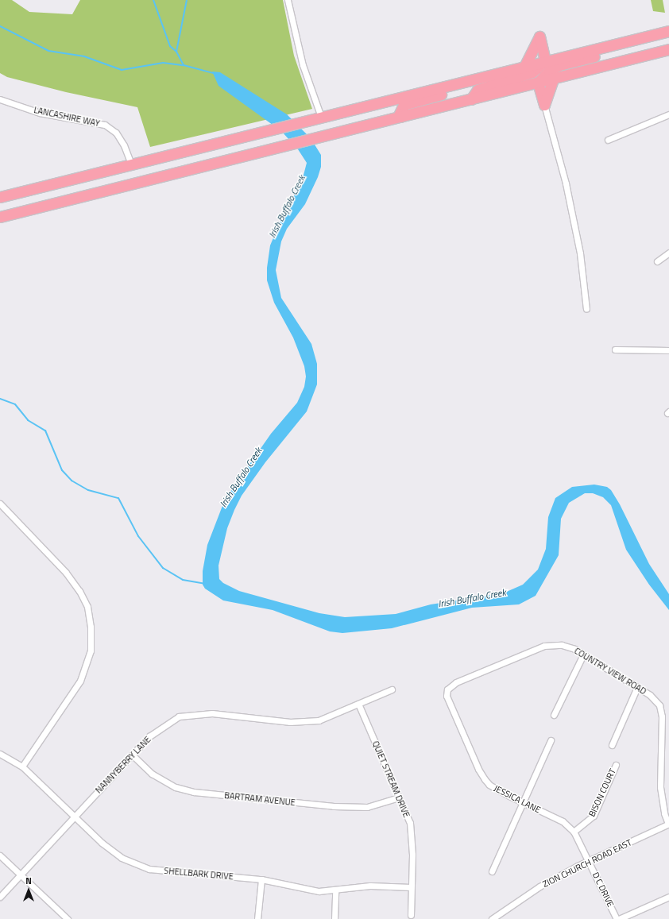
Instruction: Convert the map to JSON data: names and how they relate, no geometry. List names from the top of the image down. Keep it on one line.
{"streets":{"street":["LANCASHIRE WAY","COUNTRY VIEW ROAD","NANNYBERRY LANE","QUIET STREAM DRIVE","BISON COURT","BARTRAM AVENUE","JESSICA LANE","ZION CHURCH ROAD EAST","SHELLBARK DRIVE","D C DRIVE"]},"crossings":[["COUNTRY VIEW ROAD","JESSICA LANE"],["COUNTRY VIEW ROAD","ZION CHURCH ROAD EAST"],["NANNYBERRY LANE","QUIET STREAM DRIVE"],["NANNYBERRY LANE","BARTRAM AVENUE"],["NANNYBERRY LANE","SHELLBARK DRIVE"],["QUIET STREAM DRIVE","BARTRAM AVENUE"],["QUIET STREAM DRIVE","SHELLBARK DRIVE"],["BISON COURT","JESSICA LANE"],["JESSICA LANE","ZION CHURCH ROAD EAST"],["JESSICA LANE","D C DRIVE"],["ZION CHURCH ROAD EAST","D C DRIVE"]],"water":["Irish Buffalo Creek"],"north":"top"}
